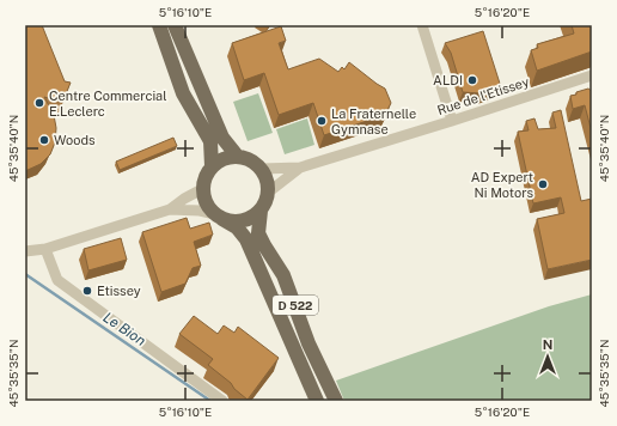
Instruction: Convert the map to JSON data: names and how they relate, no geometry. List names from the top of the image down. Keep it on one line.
{"streets":{"main road":["D 522"],"street":["Rue de l'Etissey"]},"crossings":[["Rue de l'Etissey","D 522"]],"water":["Le Bion"],"places":["ALDI","Centre Commercial E.Leclerc","La Fraternelle Gymnase","Woods","AD Expert Ni Motors","Etissey"],"north":"top","coordinates":["5°16'10\"E","5°16'20\"E","45°35'40\"N","45°35'35\"N"]}
